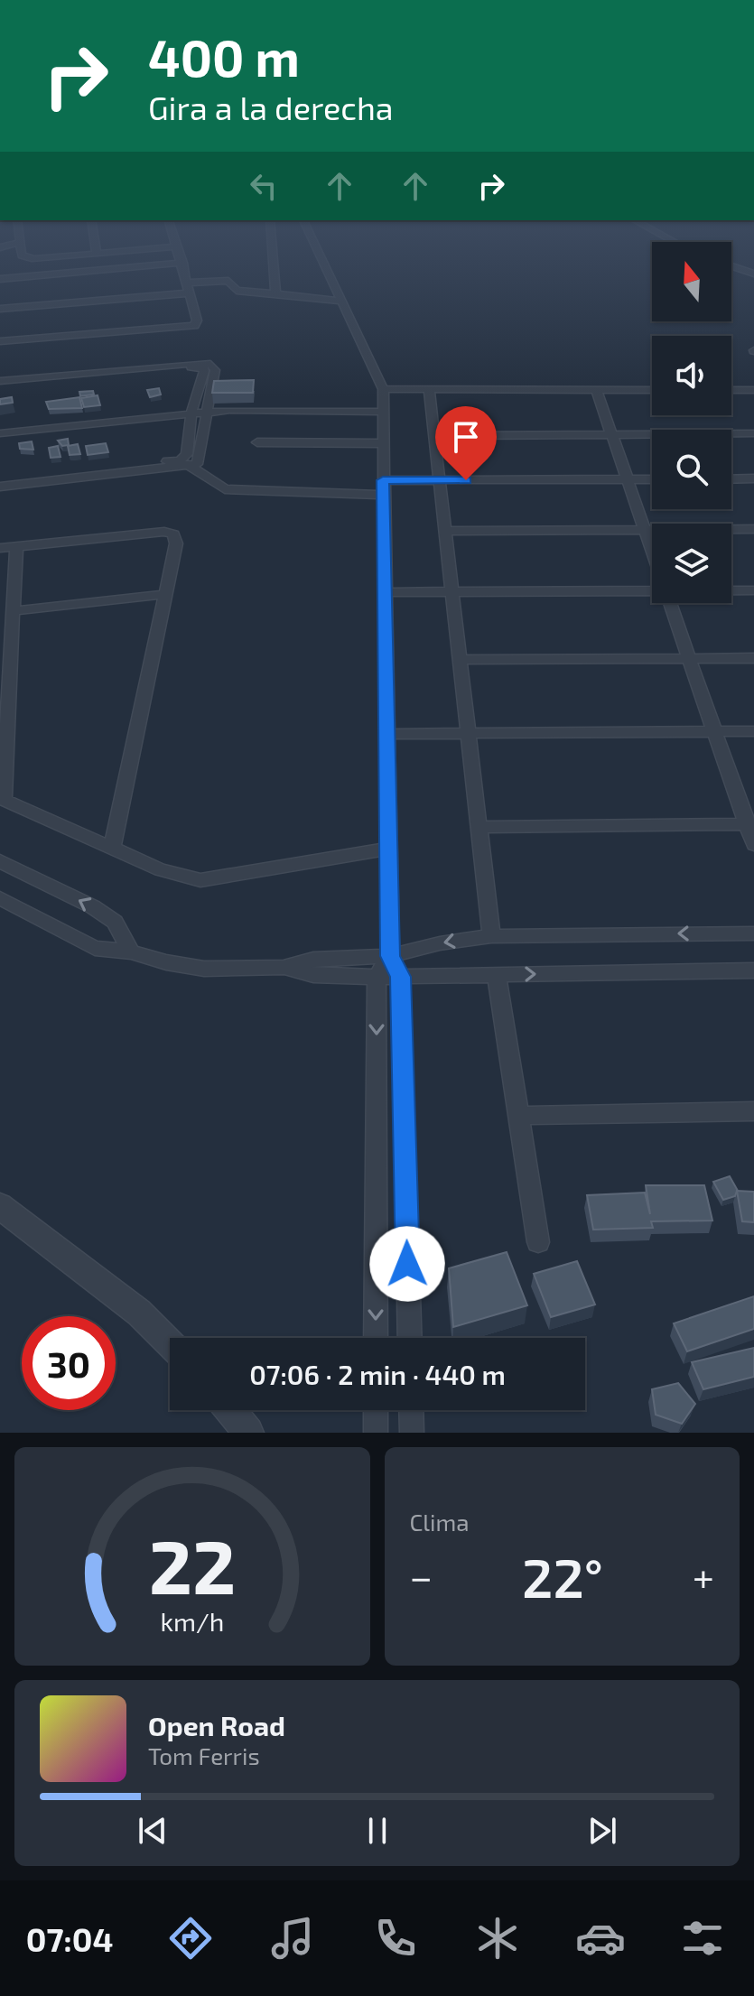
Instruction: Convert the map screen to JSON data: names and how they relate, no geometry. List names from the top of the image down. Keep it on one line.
{"north":"top","page":{"turn":["400 m","Gira a la derecha"],"limit":"30","trip":"07:06 · 2 min · 440 m","tile":"Clima","heat":["−","22°","+"],"song":["Open Road","Tom Ferris"],"tabs":"07:04","gauge":["22","km/h"]}}
